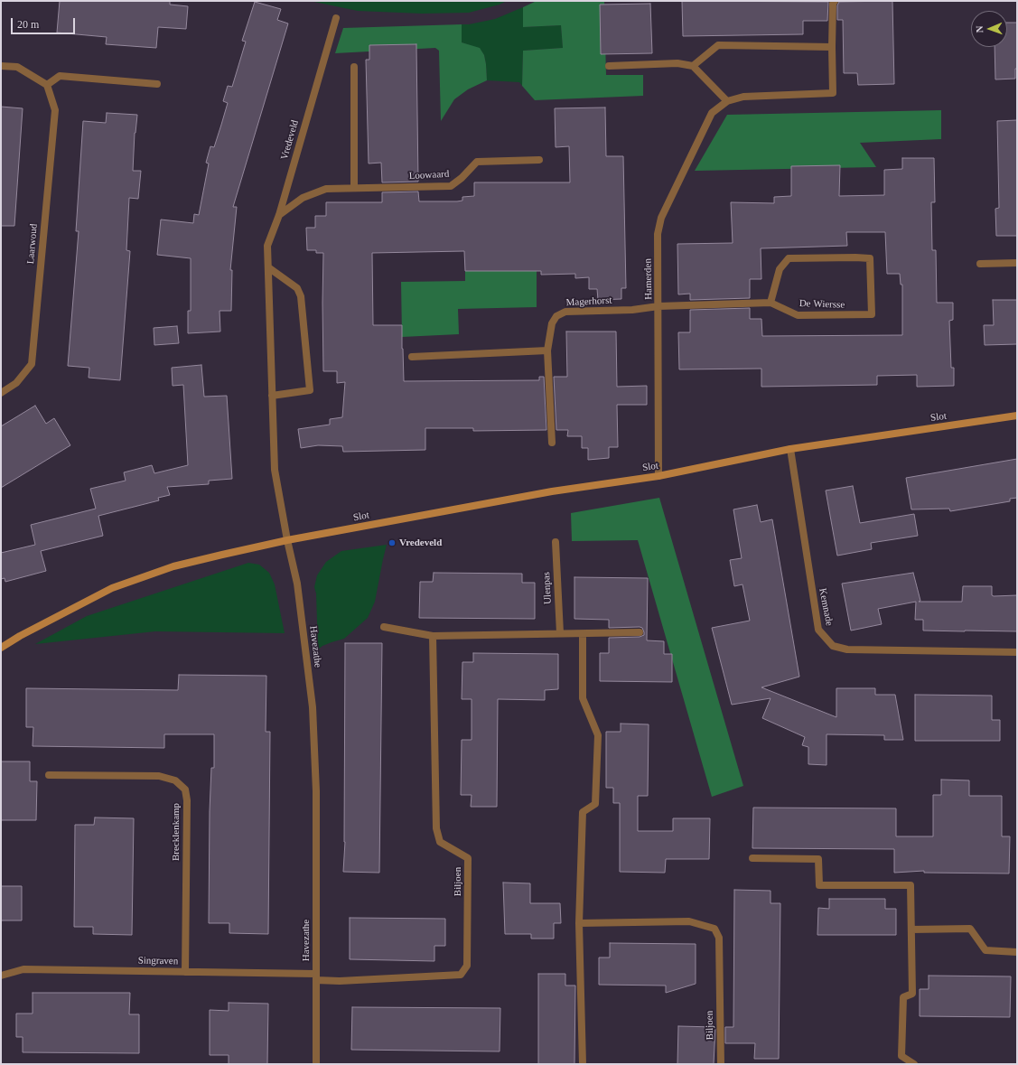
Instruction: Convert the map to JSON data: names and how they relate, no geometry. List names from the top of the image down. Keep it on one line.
{"streets":{"street":["Vredeveld","Loowaard","Laarwoud","Hamerden","Magerhorst","De Wiersse","Slot","Ulenpas","Kemnade","Havezathe","Brecklenkamp","Biljoen","Singraven"]},"crossings":[["Vredeveld","Loowaard"],["Vredeveld","Slot"],["Vredeveld","Havezathe"],["Hamerden","Magerhorst"],["Hamerden","De Wiersse"],["Hamerden","Slot"],["Magerhorst","De Wiersse"],["Slot","Kemnade"],["Slot","Havezathe"],["Havezathe","Biljoen"],["Havezathe","Singraven"],["Brecklenkamp","Singraven"],["Biljoen","Singraven"]],"places":["Vredeveld"],"scale_bar":"20 m","north":"left"}
